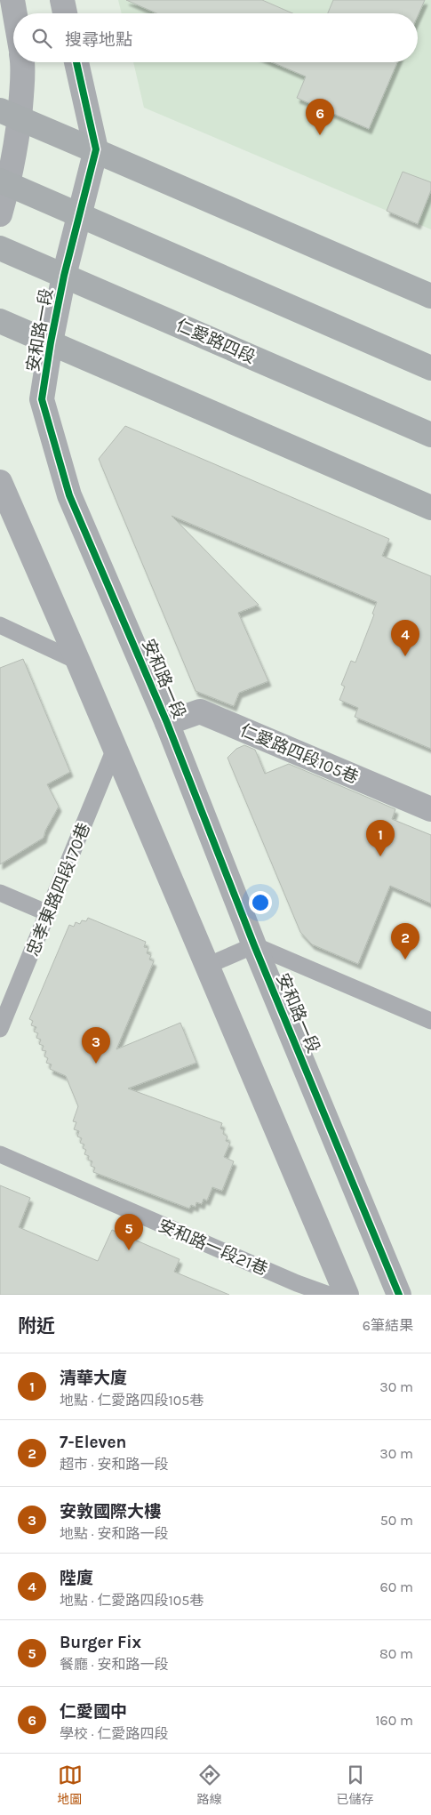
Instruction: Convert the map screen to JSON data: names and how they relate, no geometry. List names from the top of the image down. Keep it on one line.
{"streets":{"main road":["仁愛路四段"],"street":["安和路一段","仁愛路四段105巷"],"lane":["忠孝東路四段170巷","安和路一段21巷"]},"crossings":[["安和路一段","仁愛路四段"],["安和路一段","仁愛路四段105巷"]],"page":{"search":"搜尋地點","pins":["6","4","1","2","3","5"],"heading":["附近","6筆結果"],"list":[{"mark":"1","name":"清華大廈","note":"地點 · 仁愛路四段105巷","value":"30 m"},{"mark":"2","name":"7-Eleven","note":"超市 · 安和路一段","value":"30 m"},{"mark":"3","name":"安敦國際大樓","note":"地點 · 安和路一段","value":"50 m"},{"mark":"4","name":"陛廈","note":"地點 · 仁愛路四段105巷","value":"60 m"},{"mark":"5","name":"Burger Fix","note":"餐廳 · 安和路一段","value":"80 m"},{"mark":"6","name":"仁愛國中","note":"學校 · 仁愛路四段","value":"160 m"}],"nav":["地圖","路線","已儲存"]}}
